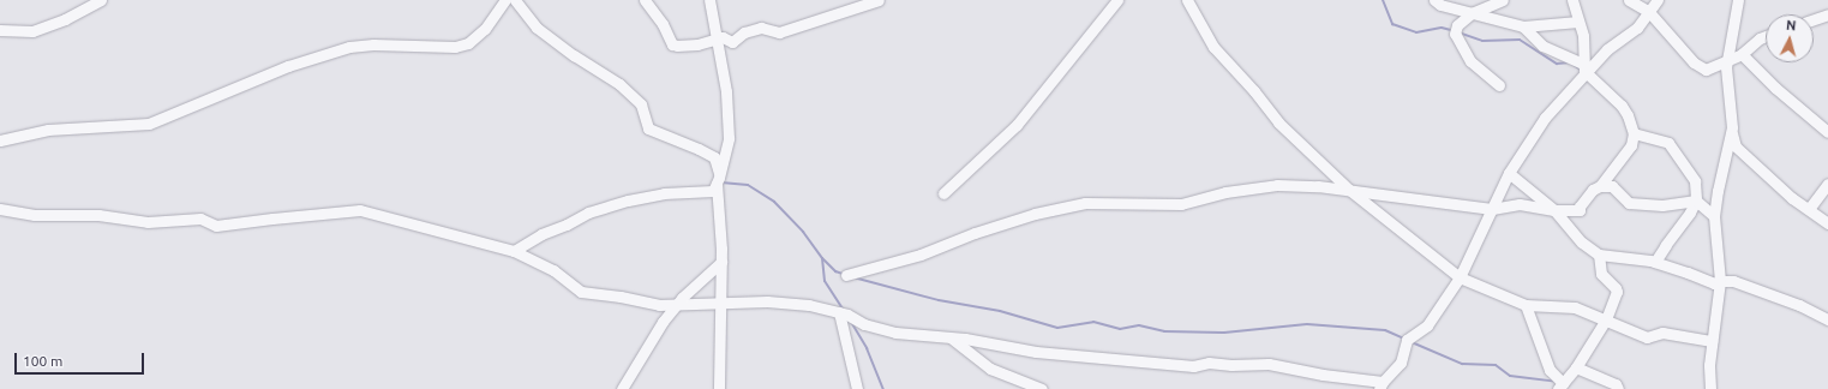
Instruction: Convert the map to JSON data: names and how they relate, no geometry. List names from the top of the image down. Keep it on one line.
{"scale_bar":"100 m","north":"top"}
